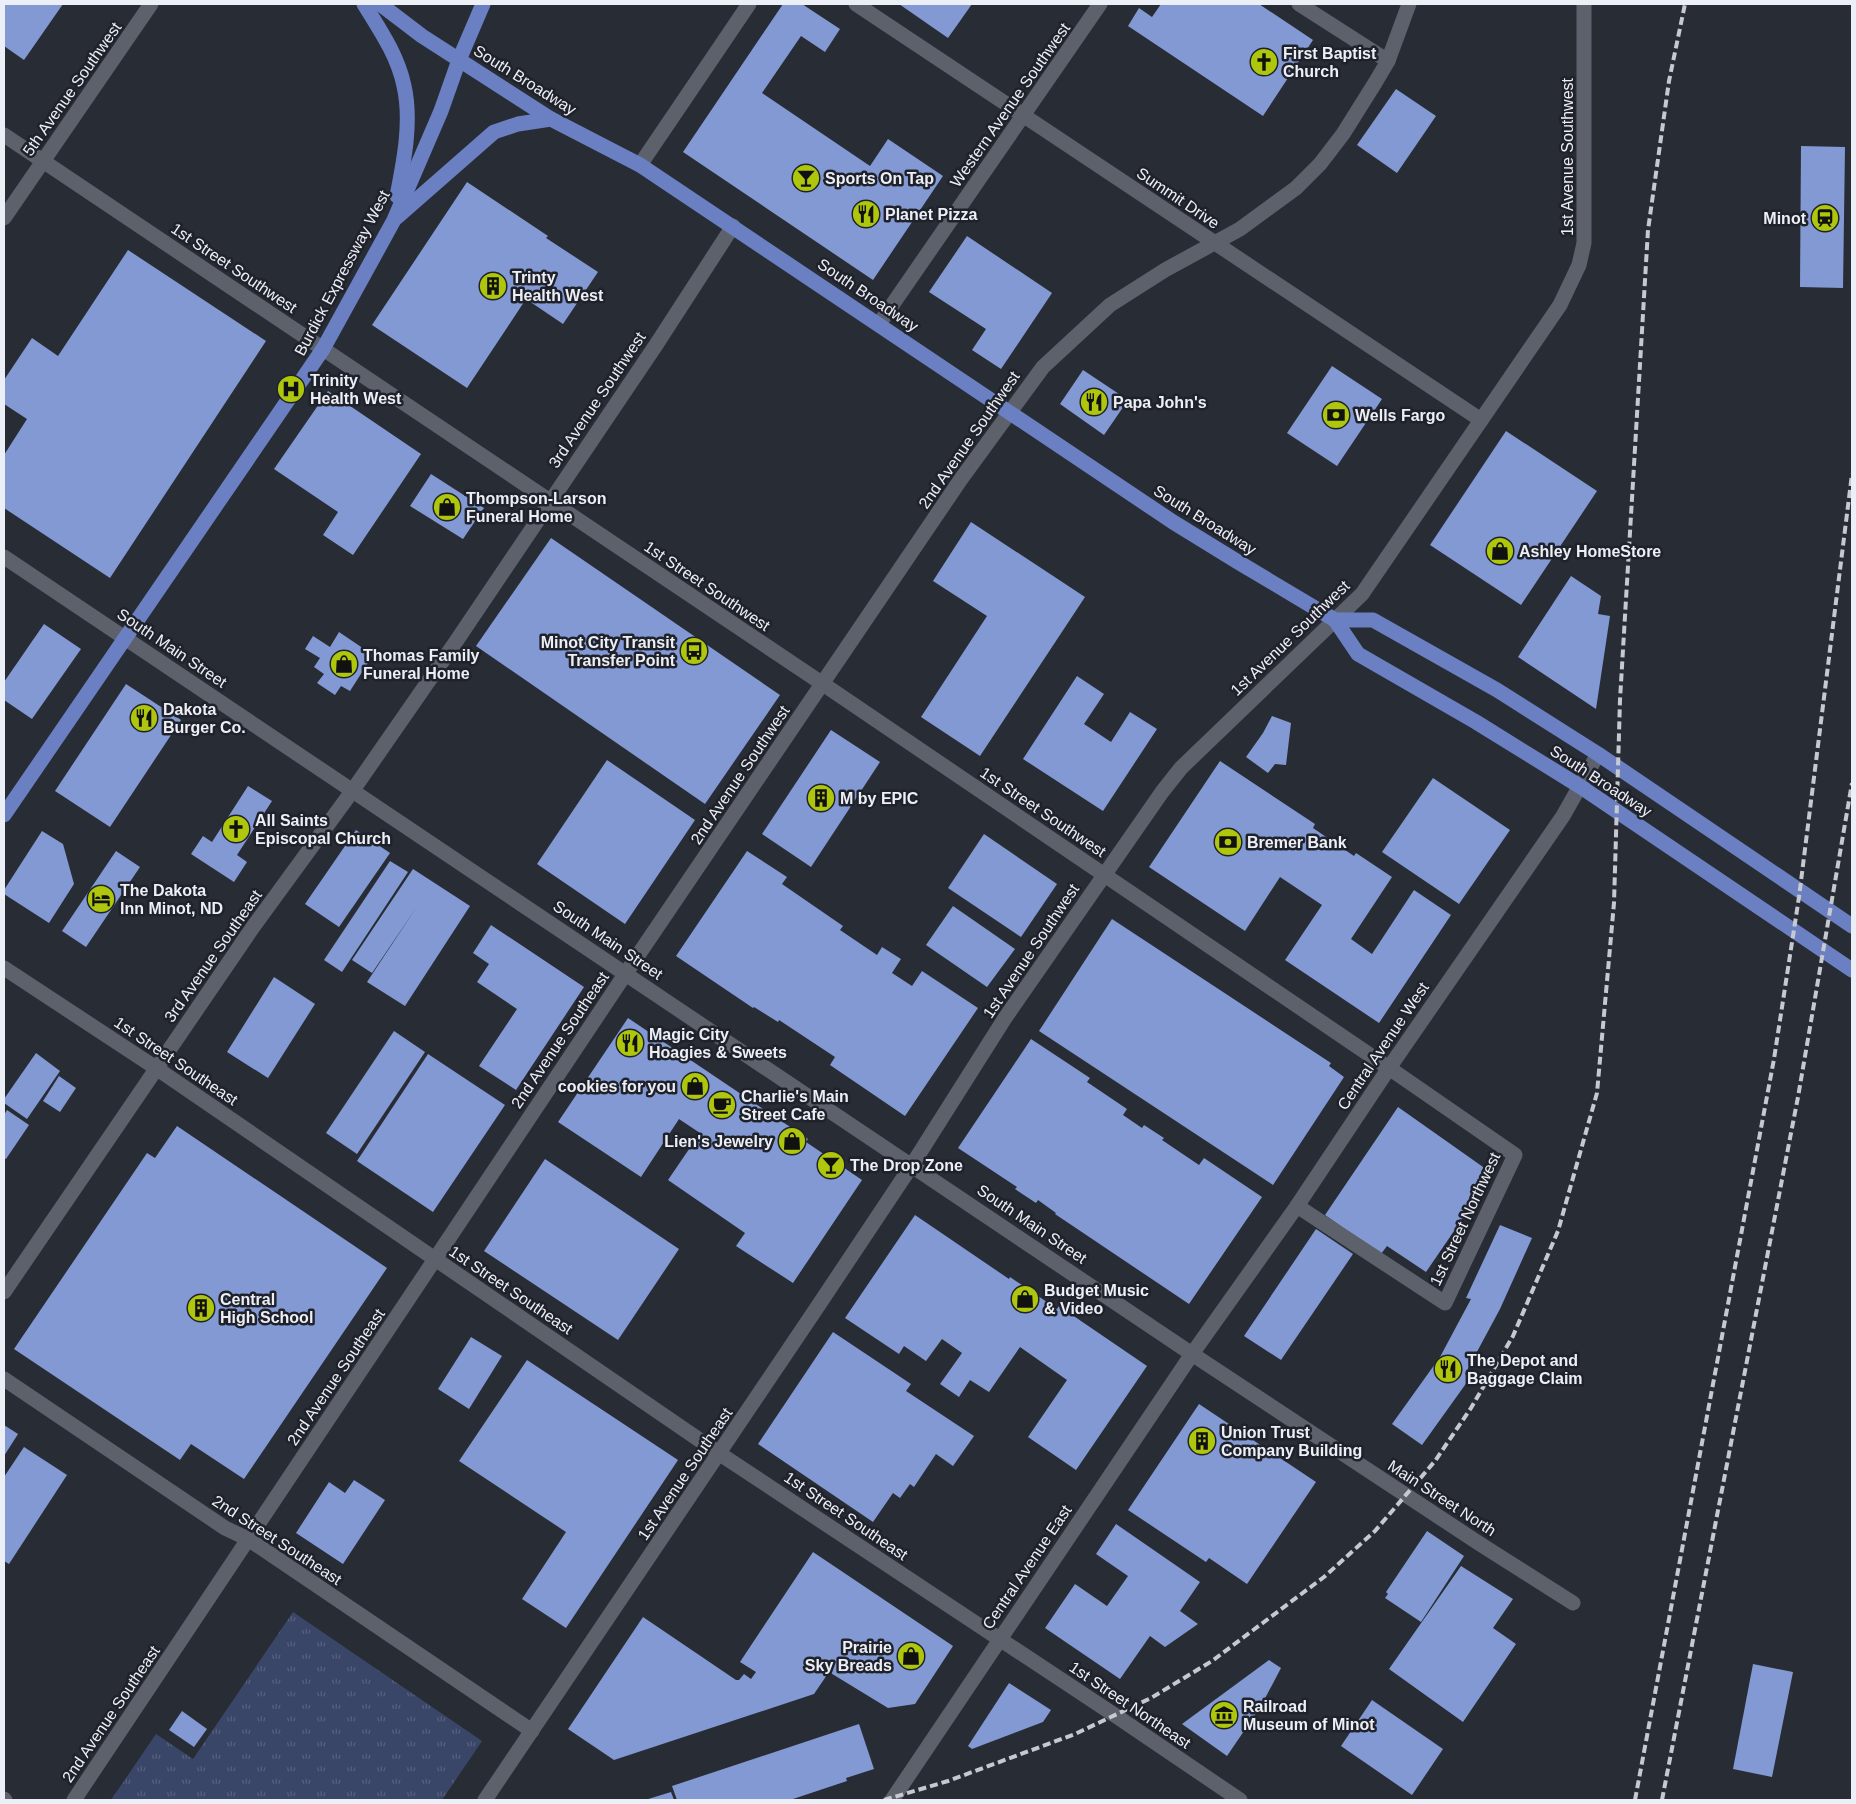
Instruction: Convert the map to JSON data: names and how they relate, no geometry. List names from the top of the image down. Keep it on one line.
{"streets":{"main road":["South Broadway","Burdick Expressway West"],"street":["5th Avenue Southwest","Western Avenue Southwest","1st Avenue Southwest","Summit Drive","1st Street Southwest","3rd Avenue Southwest","2nd Avenue Southwest","South Main Street","3rd Avenue Southeast","2nd Avenue Southeast","Central Avenue West","1st Street Southeast","1st Street Northwest","1st Avenue Southeast","Main Street North","2nd Street Southeast","Central Avenue East","1st Street Northeast"]},"crossings":[["South Broadway","Western Avenue Southwest"],["South Broadway","1st Avenue Southwest"],["South Broadway","Burdick Expressway West"],["South Broadway","3rd Avenue Southwest"],["South Broadway","2nd Avenue Southwest"],["South Broadway","Central Avenue West"],["5th Avenue Southwest","1st Street Southwest"],["Western Avenue Southwest","Summit Drive"],["1st Avenue Southwest","Summit Drive"],["1st Avenue Southwest","1st Street Southwest"],["1st Avenue Southwest","South Main Street"],["1st Avenue Southwest","1st Avenue Southeast"],["Summit Drive","2nd Avenue Southwest"],["1st Street Southwest","Burdick Expressway West"],["1st Street Southwest","3rd Avenue Southwest"],["1st Street Southwest","2nd Avenue Southwest"],["1st Street Southwest","Central Avenue West"],["1st Street Southwest","1st Street Northwest"],["Burdick Expressway West","South Main Street"],["3rd Avenue Southwest","South Main Street"],["3rd Avenue Southwest","3rd Avenue Southeast"],["2nd Avenue Southwest","South Main Street"],["2nd Avenue Southwest","2nd Avenue Southeast"],["South Main Street","3rd Avenue Southeast"],["South Main Street","2nd Avenue Southeast"],["South Main Street","Central Avenue West"],["South Main Street","1st Avenue Southeast"],["South Main Street","Main Street North"],["South Main Street","Central Avenue East"],["3rd Avenue Southeast","1st Street Southeast"],["2nd Avenue Southeast","1st Street Southeast"],["2nd Avenue Southeast","2nd Street Southeast"],["Central Avenue West","1st Street Northwest"],["Central Avenue West","Main Street North"],["Central Avenue West","Central Avenue East"],["1st Street Southeast","1st Avenue Southeast"],["1st Street Southeast","Central Avenue East"],["1st Street Southeast","1st Street Northeast"],["1st Avenue Southeast","2nd Street Southeast"],["Main Street North","Central Avenue East"],["Central Avenue East","1st Street Northeast"]],"places":{"church":["First Baptist Church","All Saints Episcopal Church"],"bar":["Sports On Tap","The Drop Zone"],"restaurant":["Planet Pizza","Papa John's","Dakota Burger Co.","Magic City Hoagies & Sweets","The Depot and Baggage Claim"],"station":["Minot"],"building":["Trinty Health West","M by EPIC","Central High School","Union Trust Company Building"],"hospital":["Trinity Health West"],"bank":["Wells Fargo","Bremer Bank"],"shop":["Thompson-Larson Funeral Home","Ashley HomeStore","Thomas Family Funeral Home","cookies for you","Lien's Jewelry","Budget Music & Video","Prairie Sky Breads"],"bus stop":["Minot City Transit Transfer Point"],"hotel":["The Dakota Inn Minot, ND"],"cafe":["Charlie's Main Street Cafe"],"museum":["Railroad Museum of Minot"]}}
